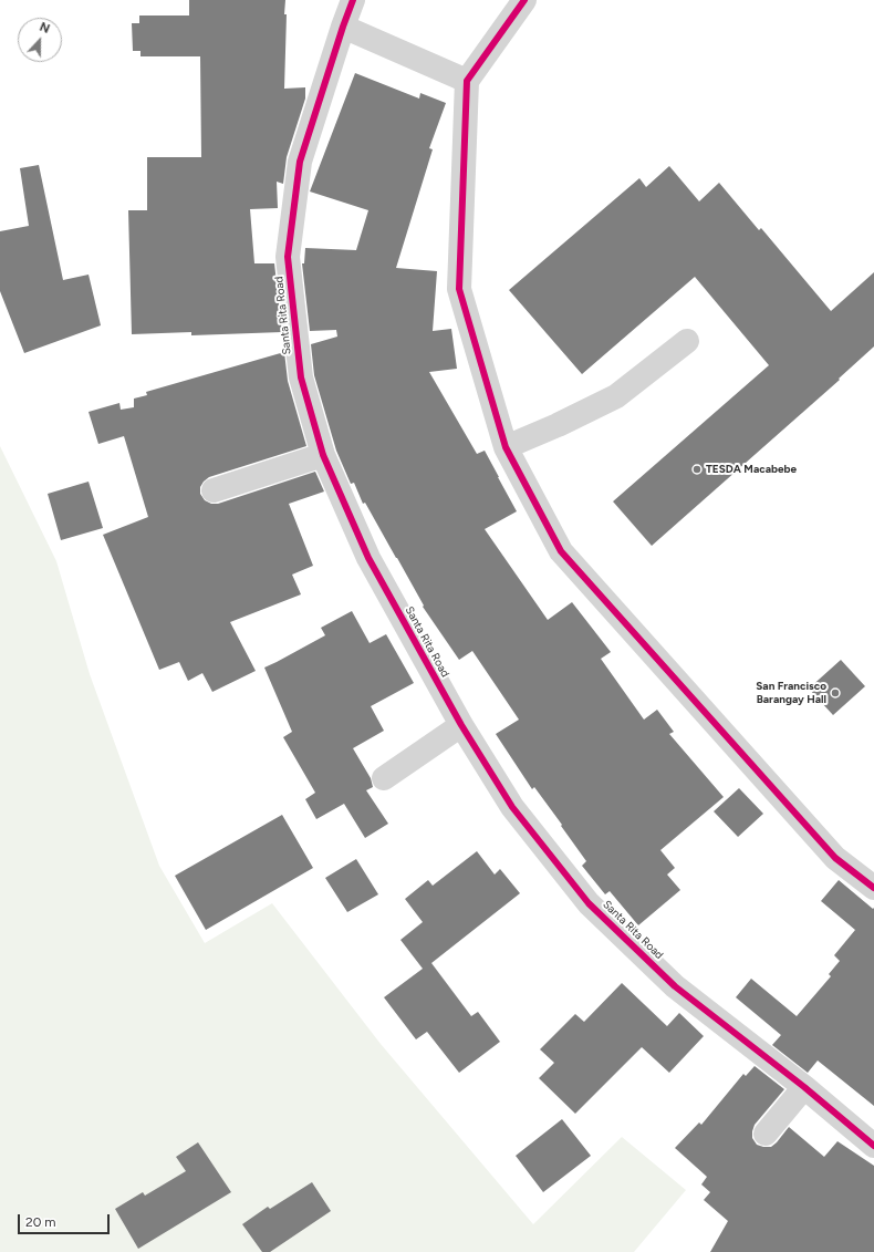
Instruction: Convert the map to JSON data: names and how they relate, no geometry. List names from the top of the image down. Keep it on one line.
{"streets":{"street":["Santa Rita Road"]},"places":["TESDA Macabebe","San Francisco Barangay Hall"],"scale_bar":"20 m","north":"top"}
